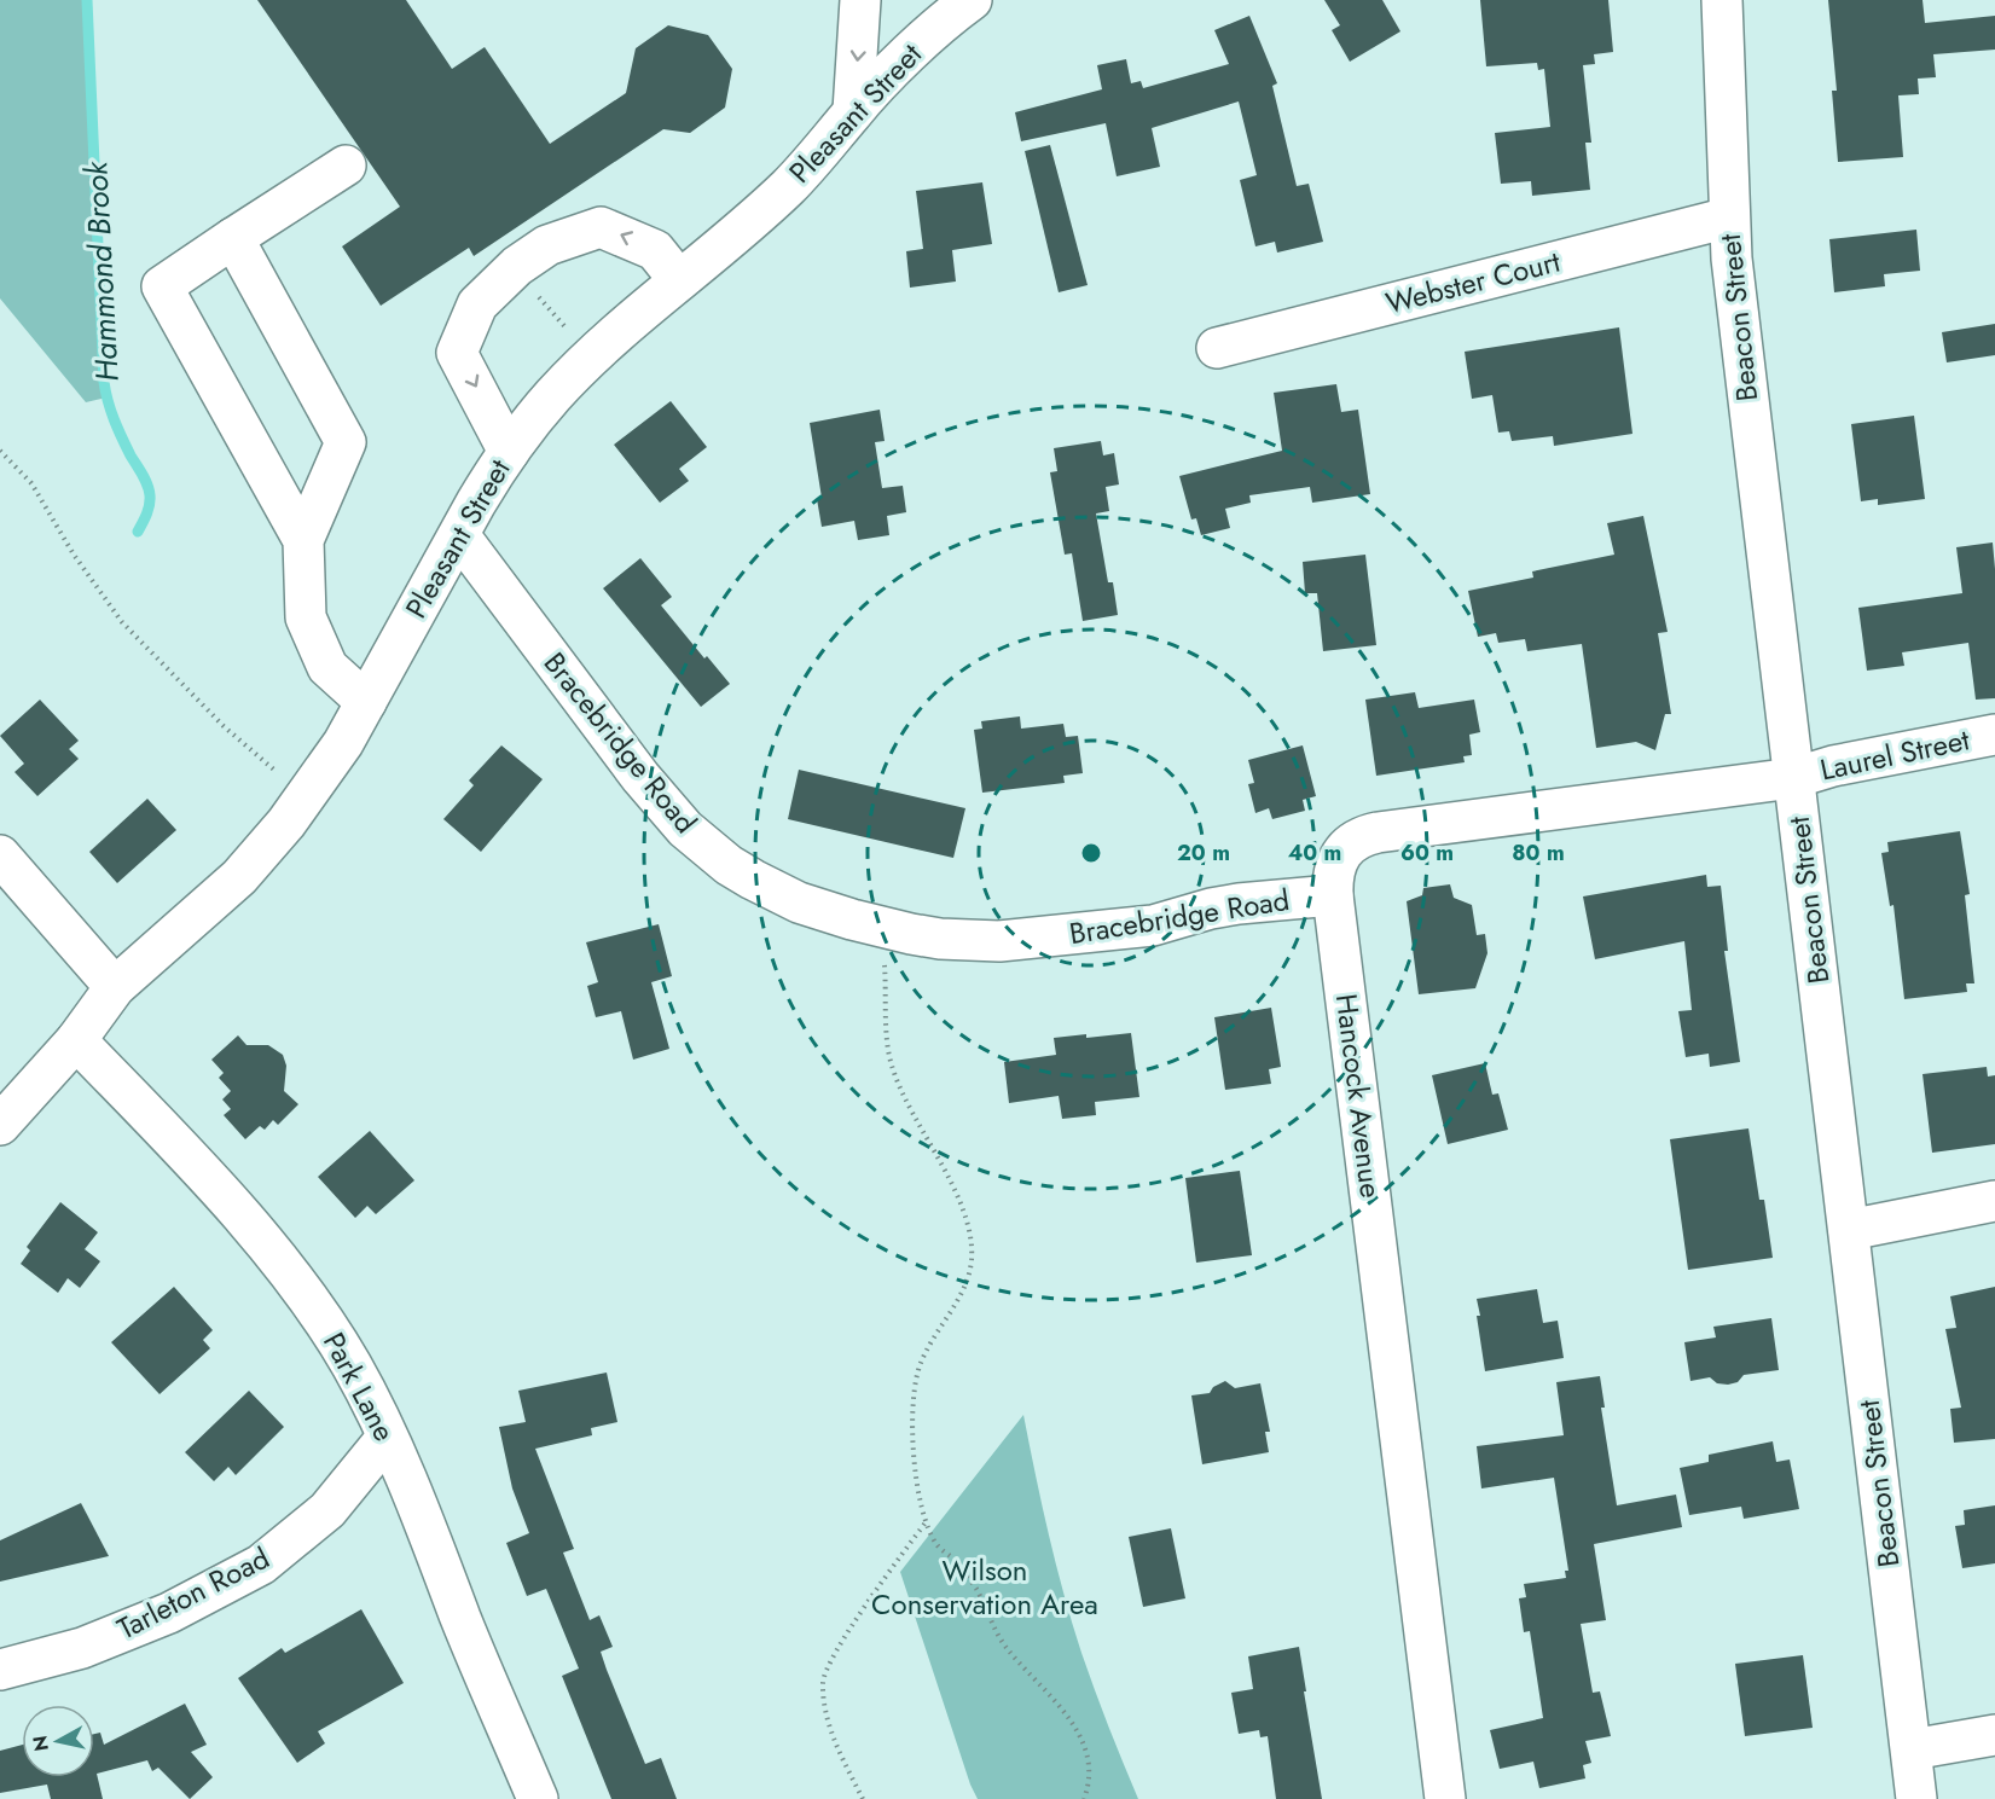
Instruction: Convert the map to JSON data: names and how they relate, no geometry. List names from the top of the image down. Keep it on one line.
{"streets":{"street":["Pleasant Street","Webster Court","Beacon Street","Bracebridge Road","Laurel Street","Hancock Avenue","Park Lane","Tarleton Road"]},"crossings":[["Pleasant Street","Bracebridge Road"],["Pleasant Street","Park Lane"],["Webster Court","Beacon Street"],["Beacon Street","Laurel Street"],["Beacon Street","Hancock Avenue"],["Bracebridge Road","Hancock Avenue"],["Laurel Street","Hancock Avenue"],["Park Lane","Tarleton Road"]],"water":["Hammond Brook"],"parks":["Wilson Conservation Area"],"north":"left","rings":["20 m","40 m","60 m","80 m"]}
